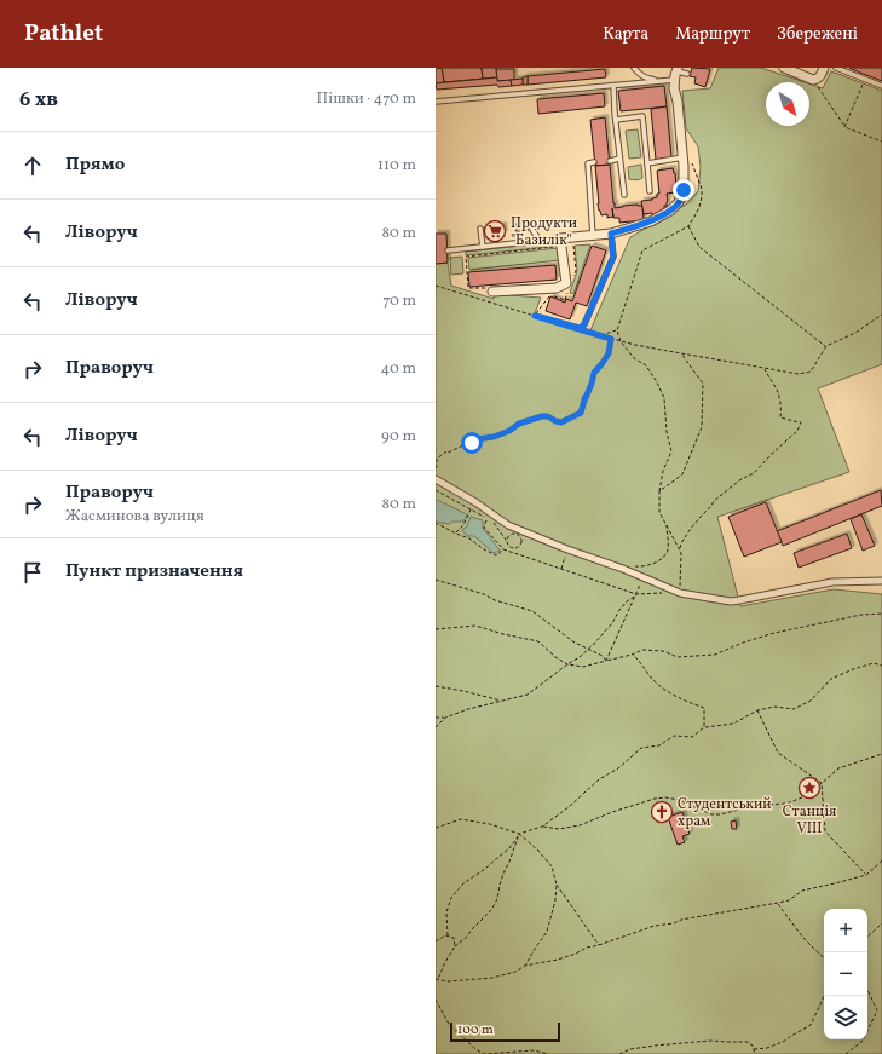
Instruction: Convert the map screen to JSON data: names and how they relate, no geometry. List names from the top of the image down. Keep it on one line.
{"places":{"supermarket":["Продукти \"Базилік\""],"place":["Cтанція VIII"],"church":["Студентський храм"]},"scale_bar":"100 m","north":"bottom right","page":{"header":"Pathlet","nav":["Карта","Маршрут","Збережені"],"heading":["6 хв","Пішки · 470 m"],"list":[["Прямо","110 m"],["Ліворуч","80 m"],["Ліворуч","70 m"],["Праворуч","40 m"],["Ліворуч","90 m"],["Праворуч","Жасминова вулиця","80 m"],"Пункт призначення"],"map_buttons":["+","−"],"scale":"100 m"}}
